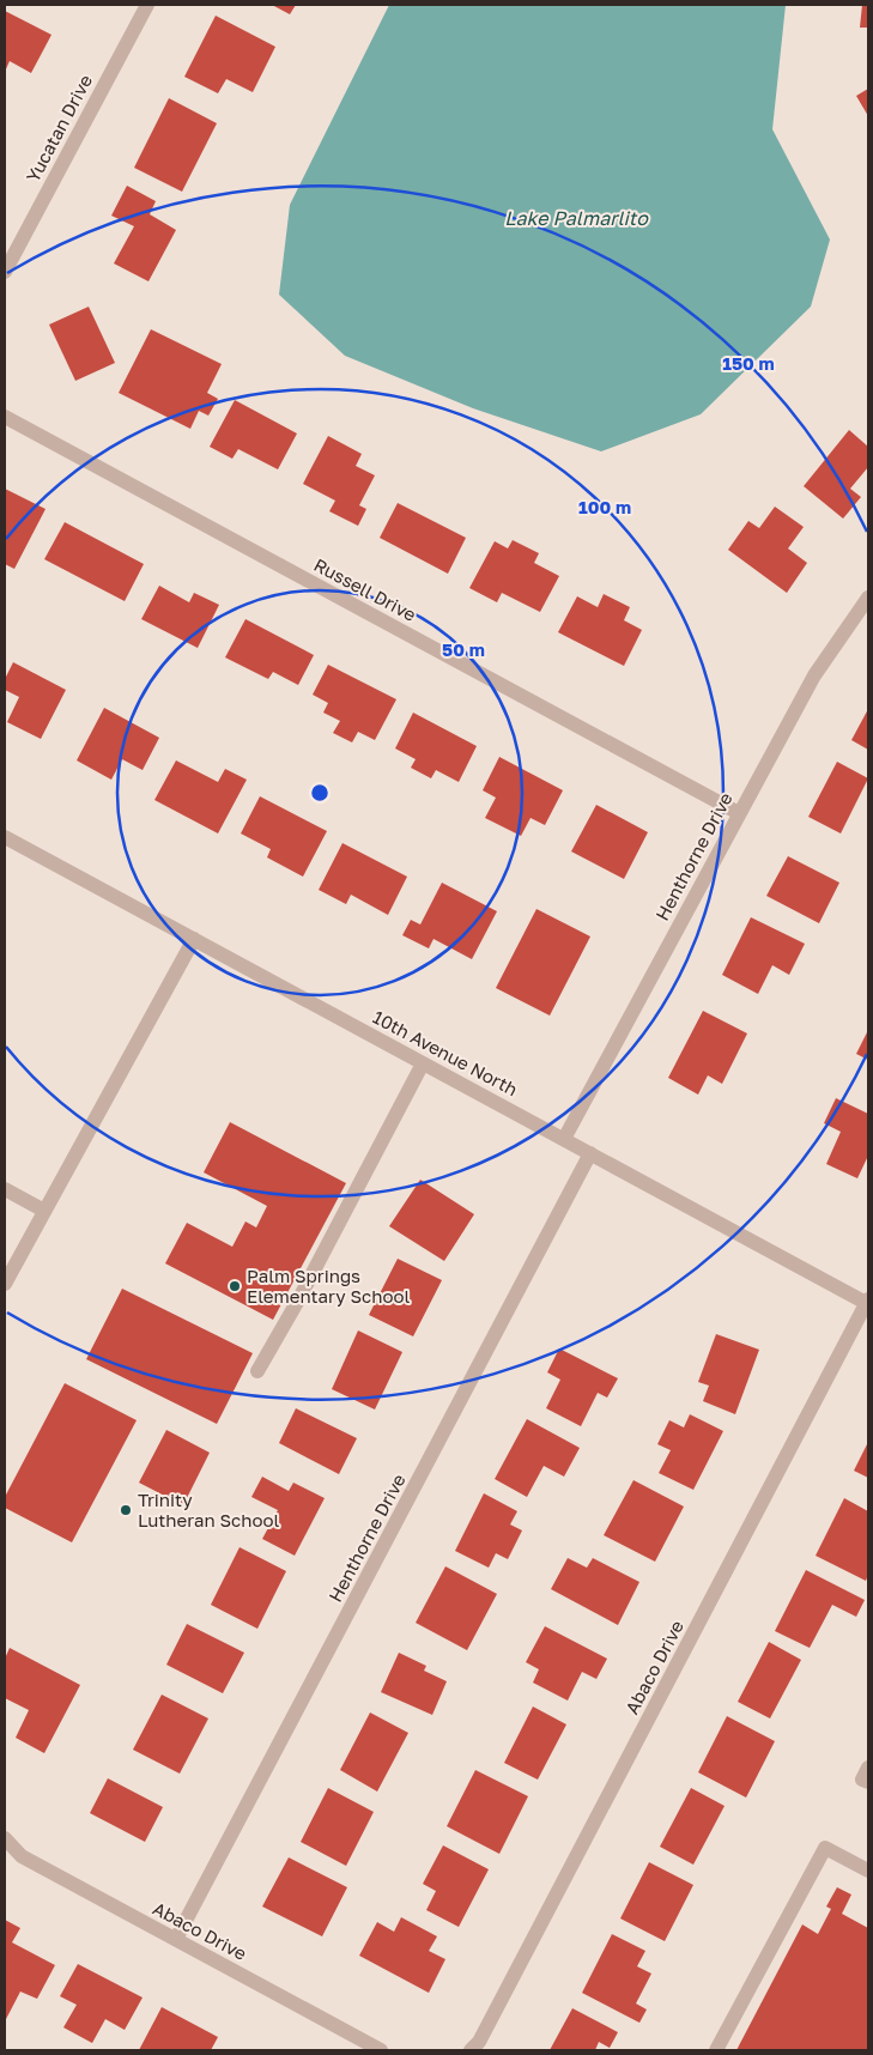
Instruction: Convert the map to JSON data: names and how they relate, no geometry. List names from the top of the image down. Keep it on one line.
{"streets":{"street":["Yucatan Drive","Russell Drive","Henthorne Drive","10th Avenue North","Abaco Drive"]},"crossings":[["Russell Drive","Henthorne Drive"],["Henthorne Drive","10th Avenue North"],["Henthorne Drive","Abaco Drive"],["10th Avenue North","Abaco Drive"]],"water":["Lake Palmarlito"],"places":["Palm Springs Elementary School","Trinity Lutheran School"],"rings":["150 m","100 m","50 m"]}
